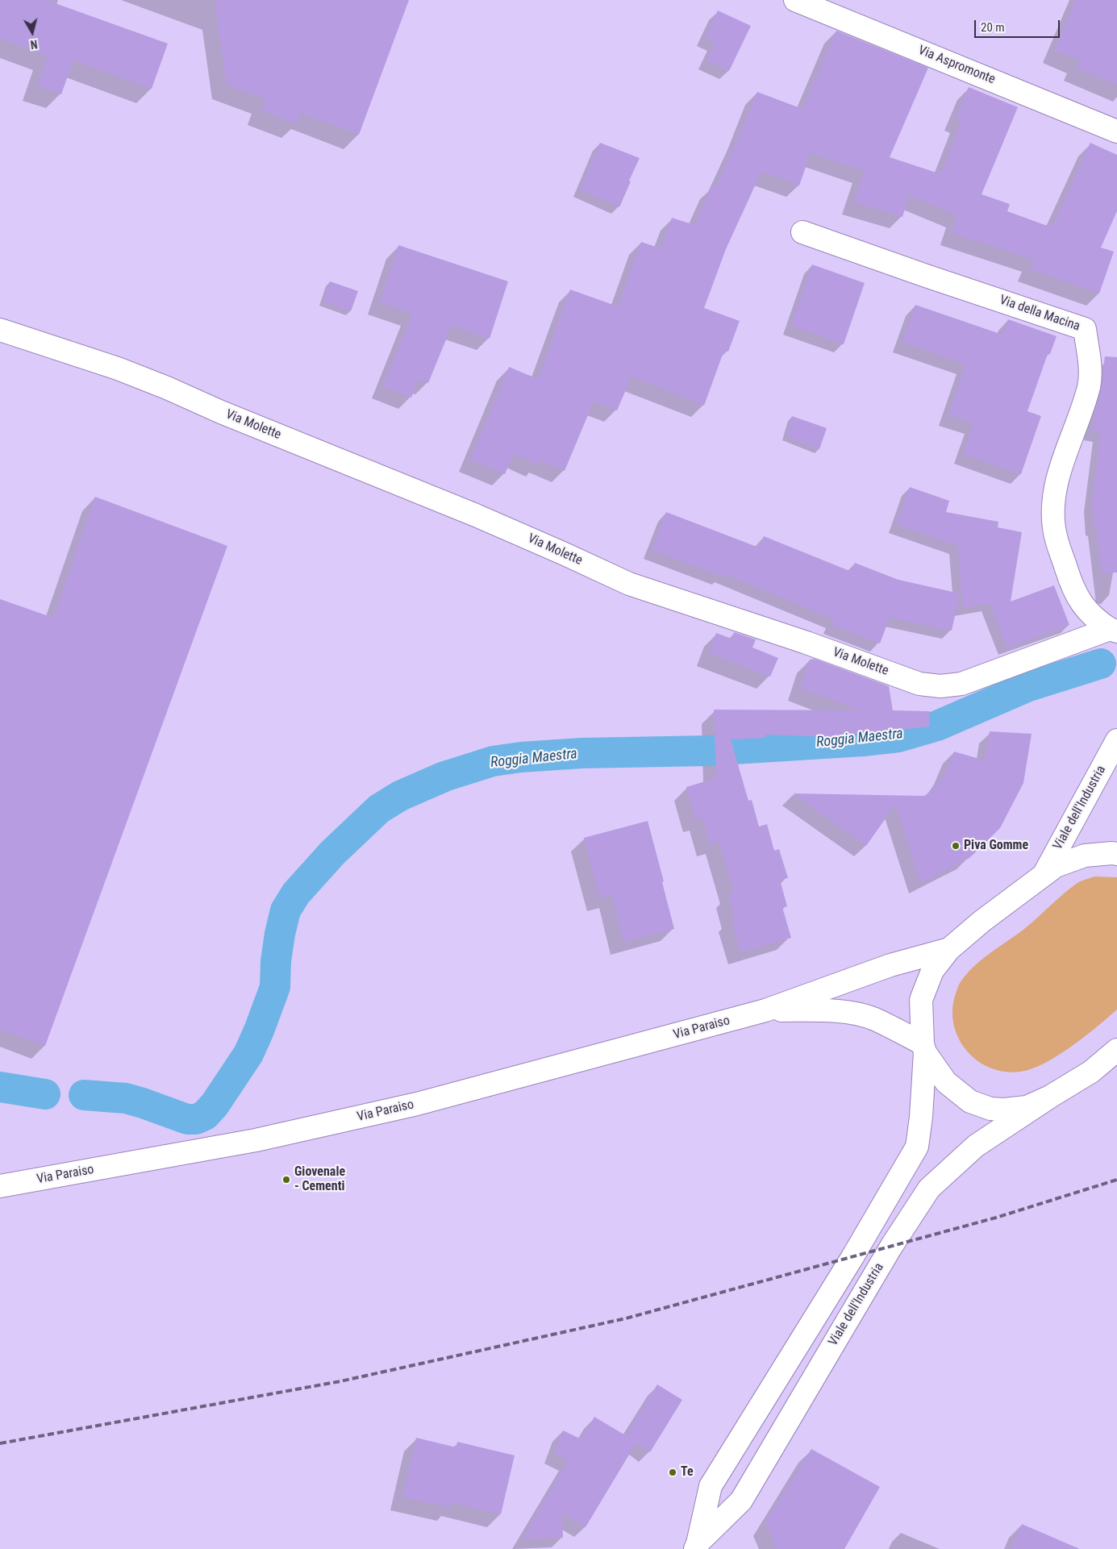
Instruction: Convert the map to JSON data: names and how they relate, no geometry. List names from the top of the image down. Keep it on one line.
{"streets":{"main road":["Via Aspromonte","Via della Macina","Via Molette","Viale dell'Industria","Via Paraiso"]},"crossings":[["Via della Macina","Via Molette"],["Viale dell'Industria","Via Paraiso"]],"water":["Roggia Maestra"],"places":["Piva Gomme","Giovenale - Cementi","Te"],"scale_bar":"20 m","north":"bottom"}
